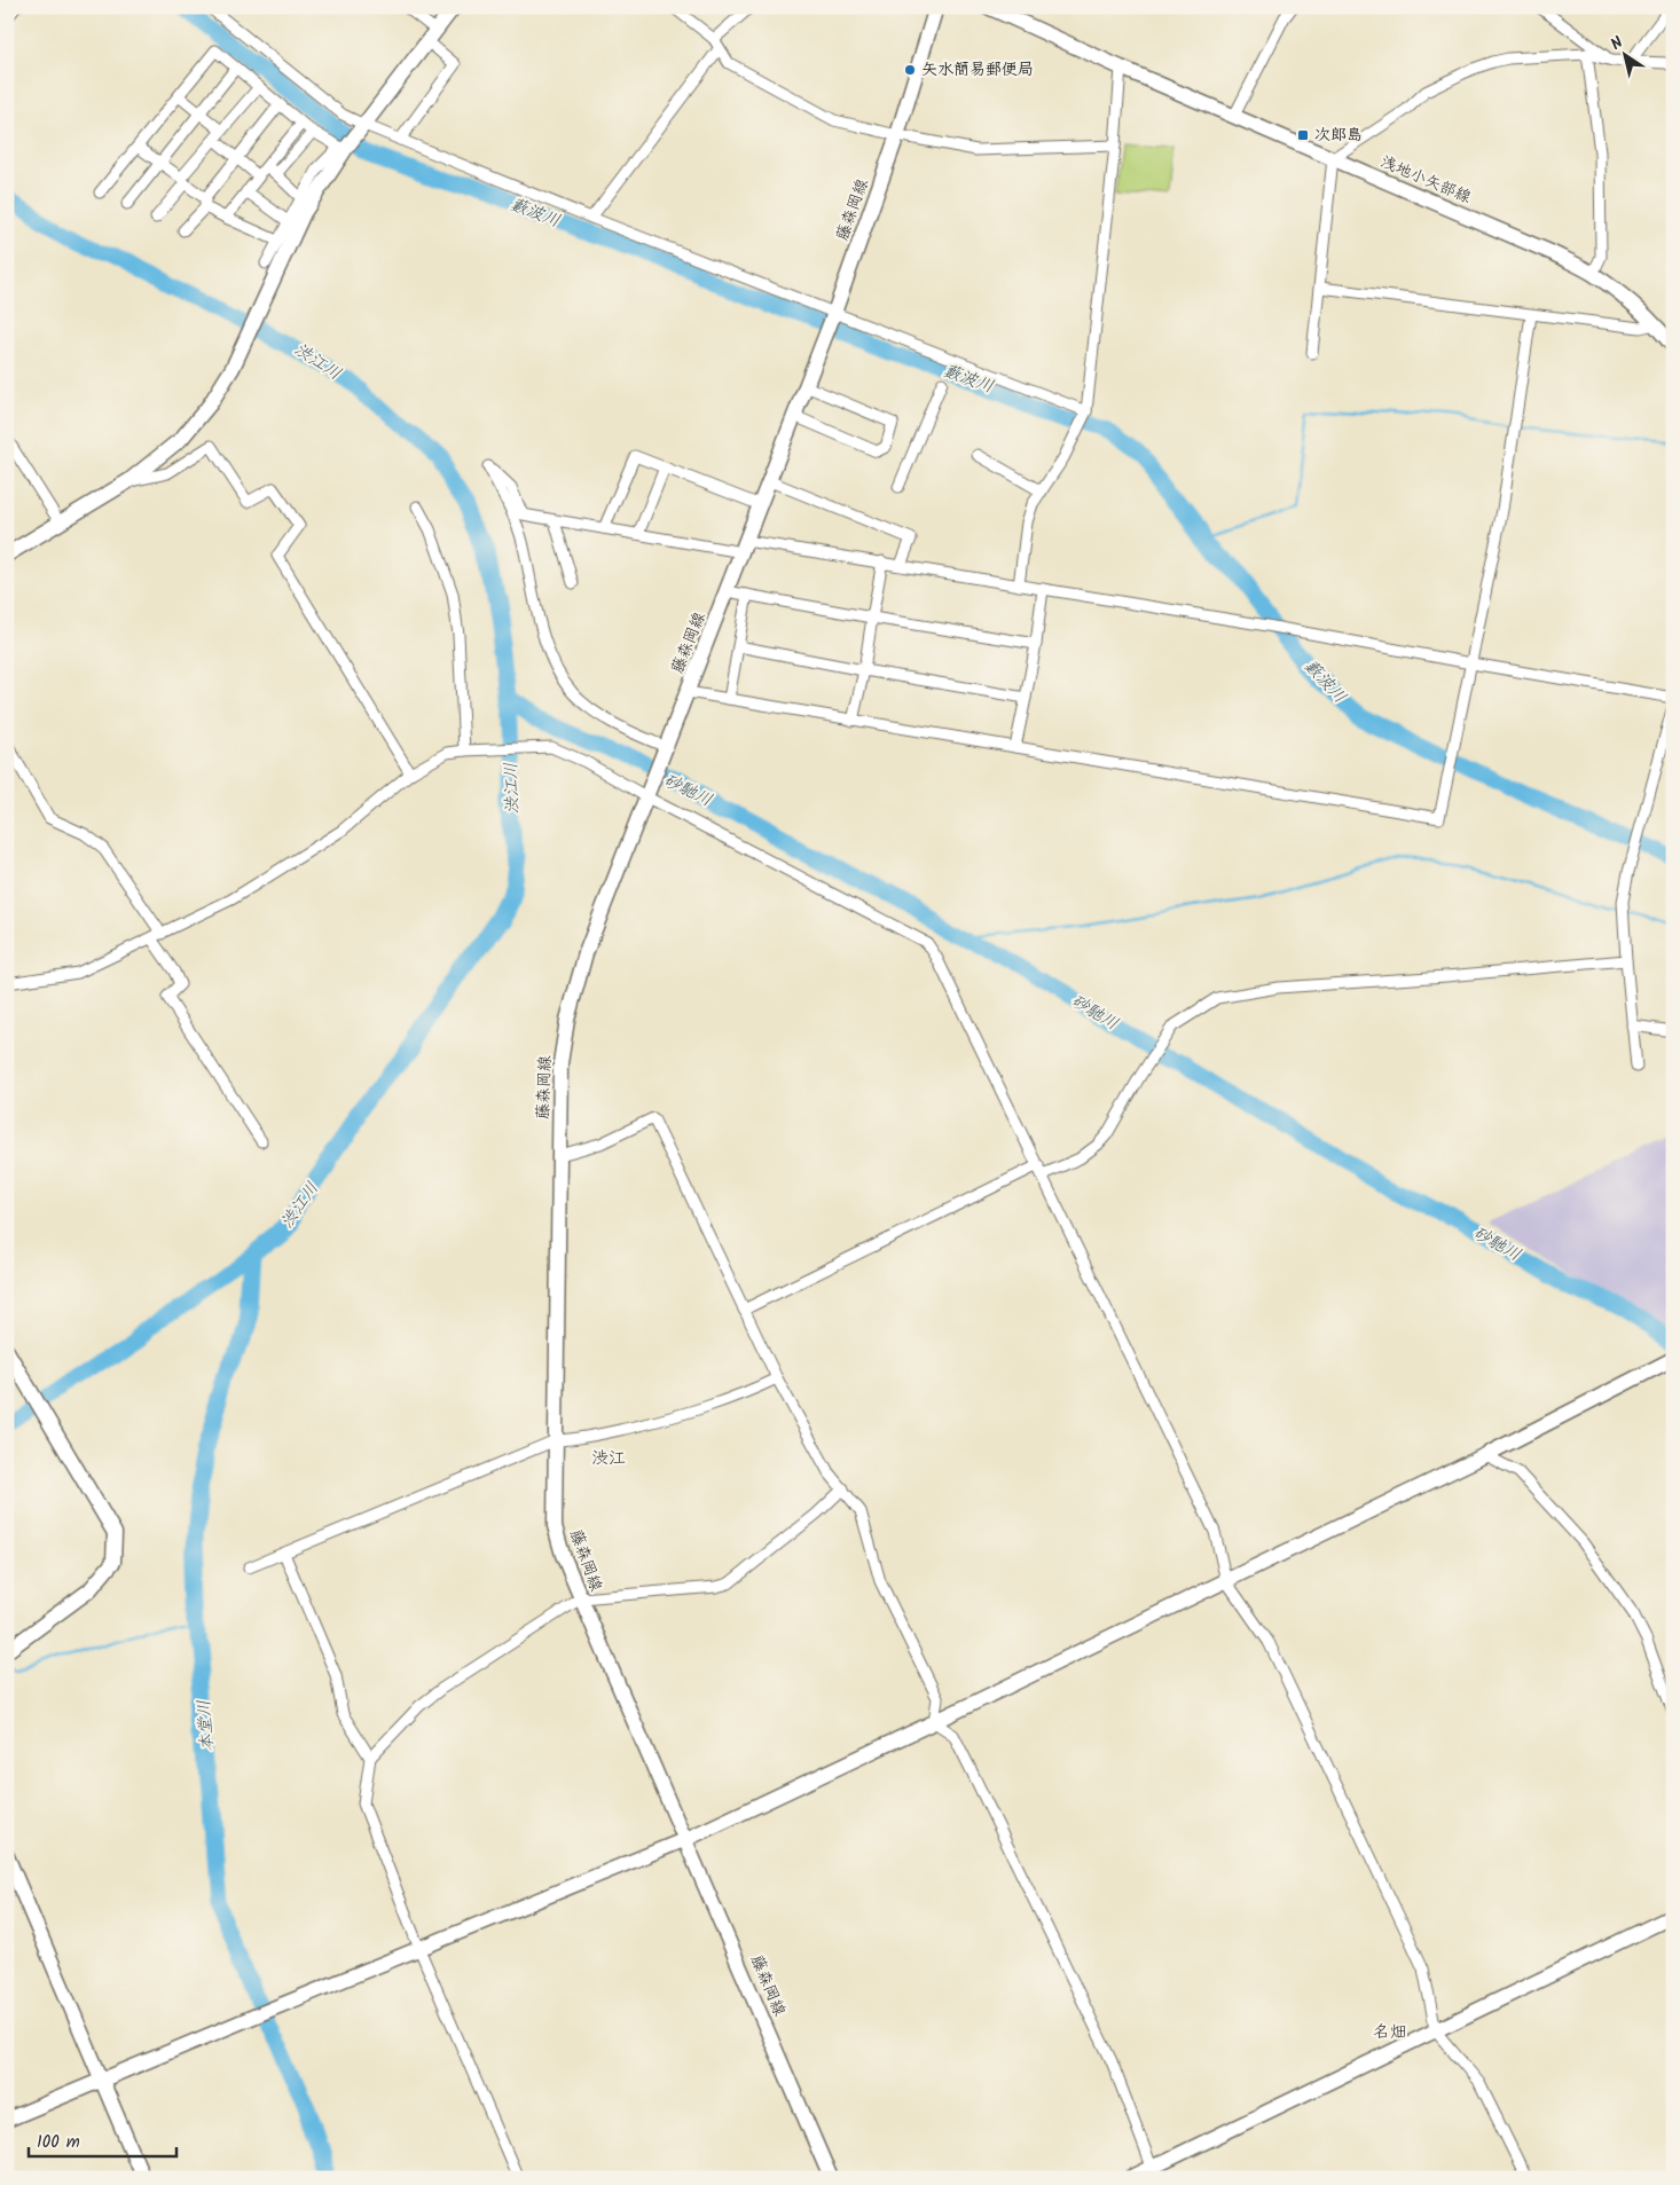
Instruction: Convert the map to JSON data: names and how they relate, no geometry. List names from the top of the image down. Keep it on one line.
{"streets":{"street":["浅地小矢部線","藤森岡線"]},"districts":["渋江","名畑"],"water":["藪波川","渋江川","砂馳川","本堂川"],"places":{"other":["矢水簡易郵便局"],"transit":["次郎島"]},"scale_bar":"100 m","north":"top left"}
